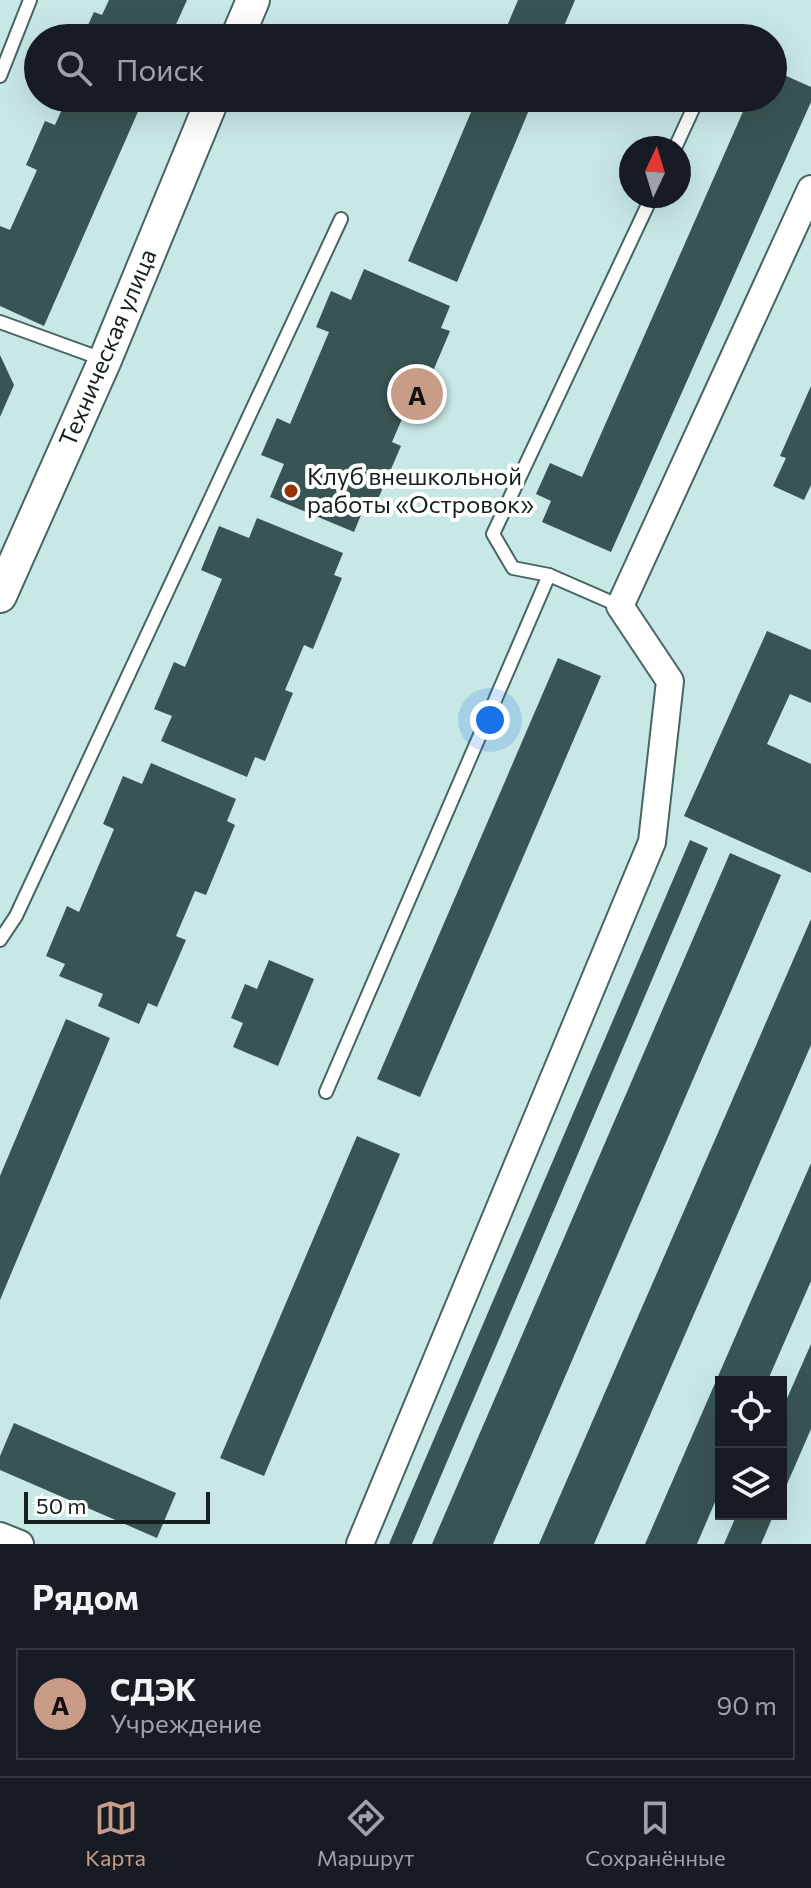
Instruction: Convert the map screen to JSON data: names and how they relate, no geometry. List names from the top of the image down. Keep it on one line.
{"streets":{"street":["Техническая улица"]},"places":["Клуб внешкольной работы «Островок»"],"scale_bar":"50 m","north":"top","page":{"search":"Поиск","pins":"A","scale":"50 m","heading":"Рядом","list":[{"mark":"A","name":"СДЭК","note":"Учреждение","value":"90 m"}],"nav":["Карта","Маршрут","Сохранённые"]}}
